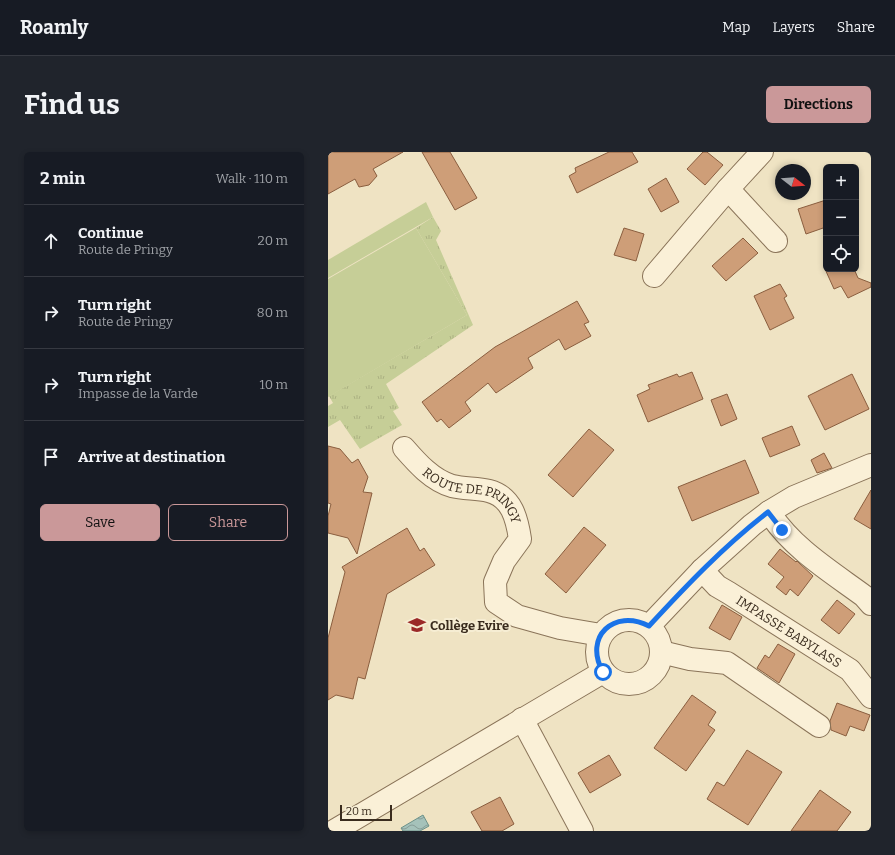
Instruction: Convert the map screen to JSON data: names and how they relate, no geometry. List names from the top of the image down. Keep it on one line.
{"streets":{"street":["ROUTE DE PRINGY","IMPASSE BABYLASS"]},"places":{"school or university":["Collège Evire"]},"scale_bar":"20 m","north":"right","page":{"header":"Roamly","nav":["Map","Layers","Share"],"buttons":["Directions",["Save","Share"]],"title":"Find us","heading":["2 min","Walk · 110 m"],"map_buttons":["+","−"],"list":[["Continue","Route de Pringy","20 m"],["Turn right","Route de Pringy","80 m"],["Turn right","Impasse de la Varde","10 m"],"Arrive at destination"],"scale":"20 m"}}
